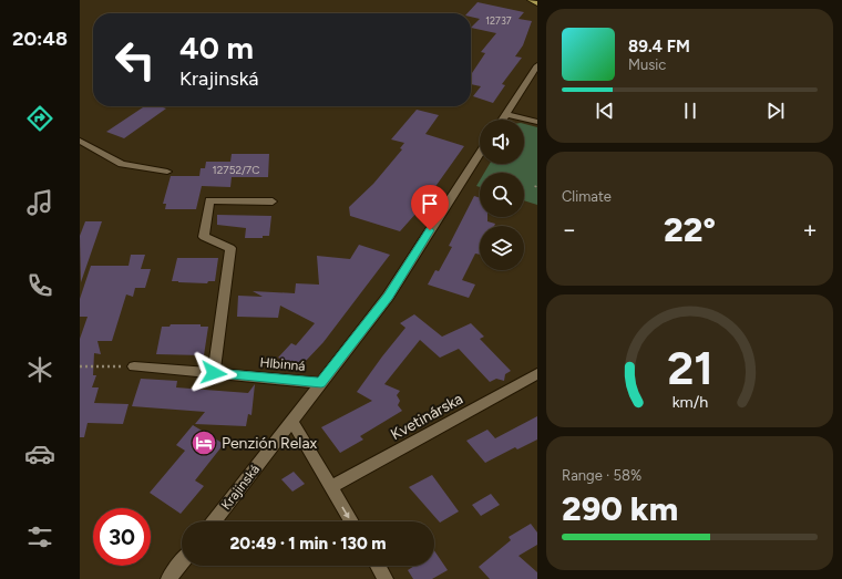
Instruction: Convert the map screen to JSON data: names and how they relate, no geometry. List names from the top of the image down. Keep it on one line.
{"streets":{"street":["Hlbinná","Kvetinárska","Krajinská"]},"crossings":[["Hlbinná","Krajinská"]],"places":{"hotel":["Penzión Relax"]},"house_numbers":["12737","12752/7C"],"page":{"tabs":"20:48","turn":["40 m","Krajinská"],"song":["89.4 FM","Music"],"tile":["Climate",["Range · 58%","290 km"]],"heat":["−","22°","+"],"limit":"30","trip":"20:49 · 1 min · 130 m","gauge":["21","km/h"]}}
